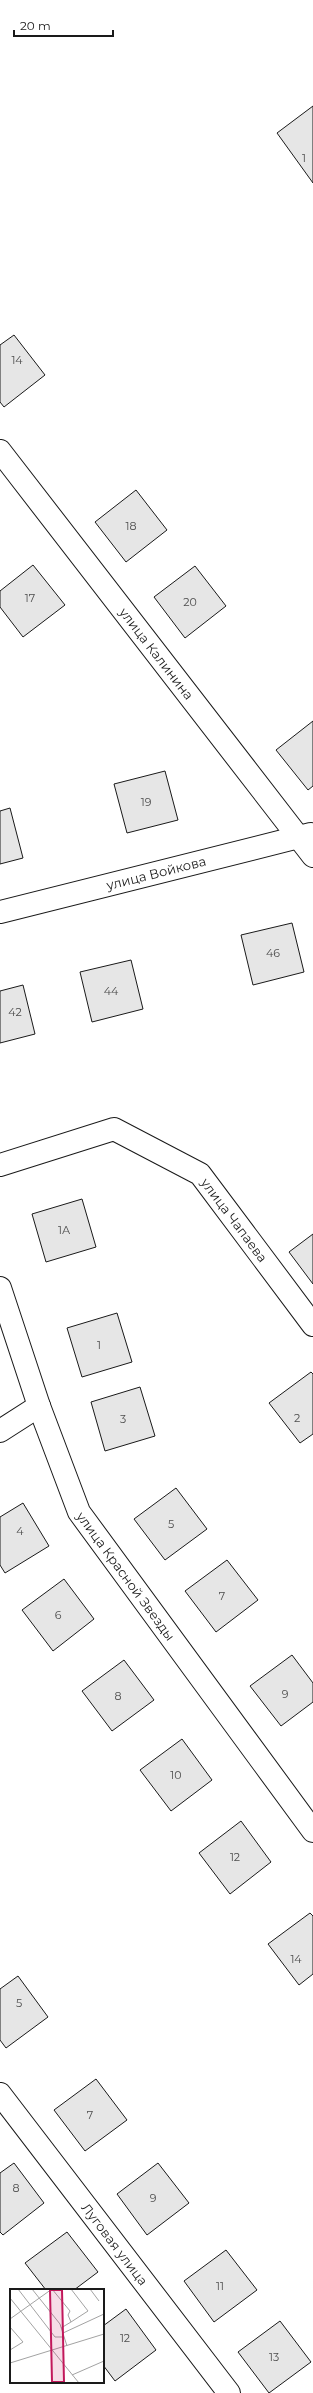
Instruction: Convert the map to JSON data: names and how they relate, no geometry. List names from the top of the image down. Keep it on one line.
{"streets":{"street":["улица Калинина","улица Войкова","улица Чапаева","улица Красной Звезды","Луговая улица"]},"crossings":[["улица Калинина","улица Войкова"]],"house_numbers":["1","14","18","17","20","19","46","44","42","1А","1","2","3","5","4","7","6","9","8","10","12","14","5","7","8","9","11","12","13"],"scale_bar":"20 m"}
